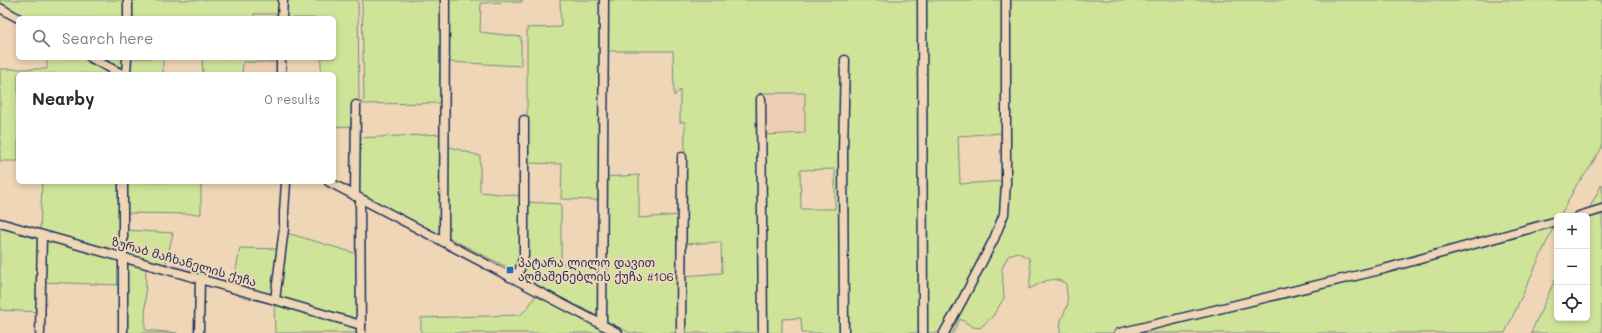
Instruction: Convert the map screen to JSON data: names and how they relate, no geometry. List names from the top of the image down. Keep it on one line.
{"streets":{"street":["ზურაბ მაჩხანელის ქუჩა"]},"places":{"transit":["პატარა ლილო დავით აღმაშენებლის ქუჩა #106"]},"page":{"search":"Search here","heading":["Nearby","0 results"],"map_buttons":["+","−"]}}
